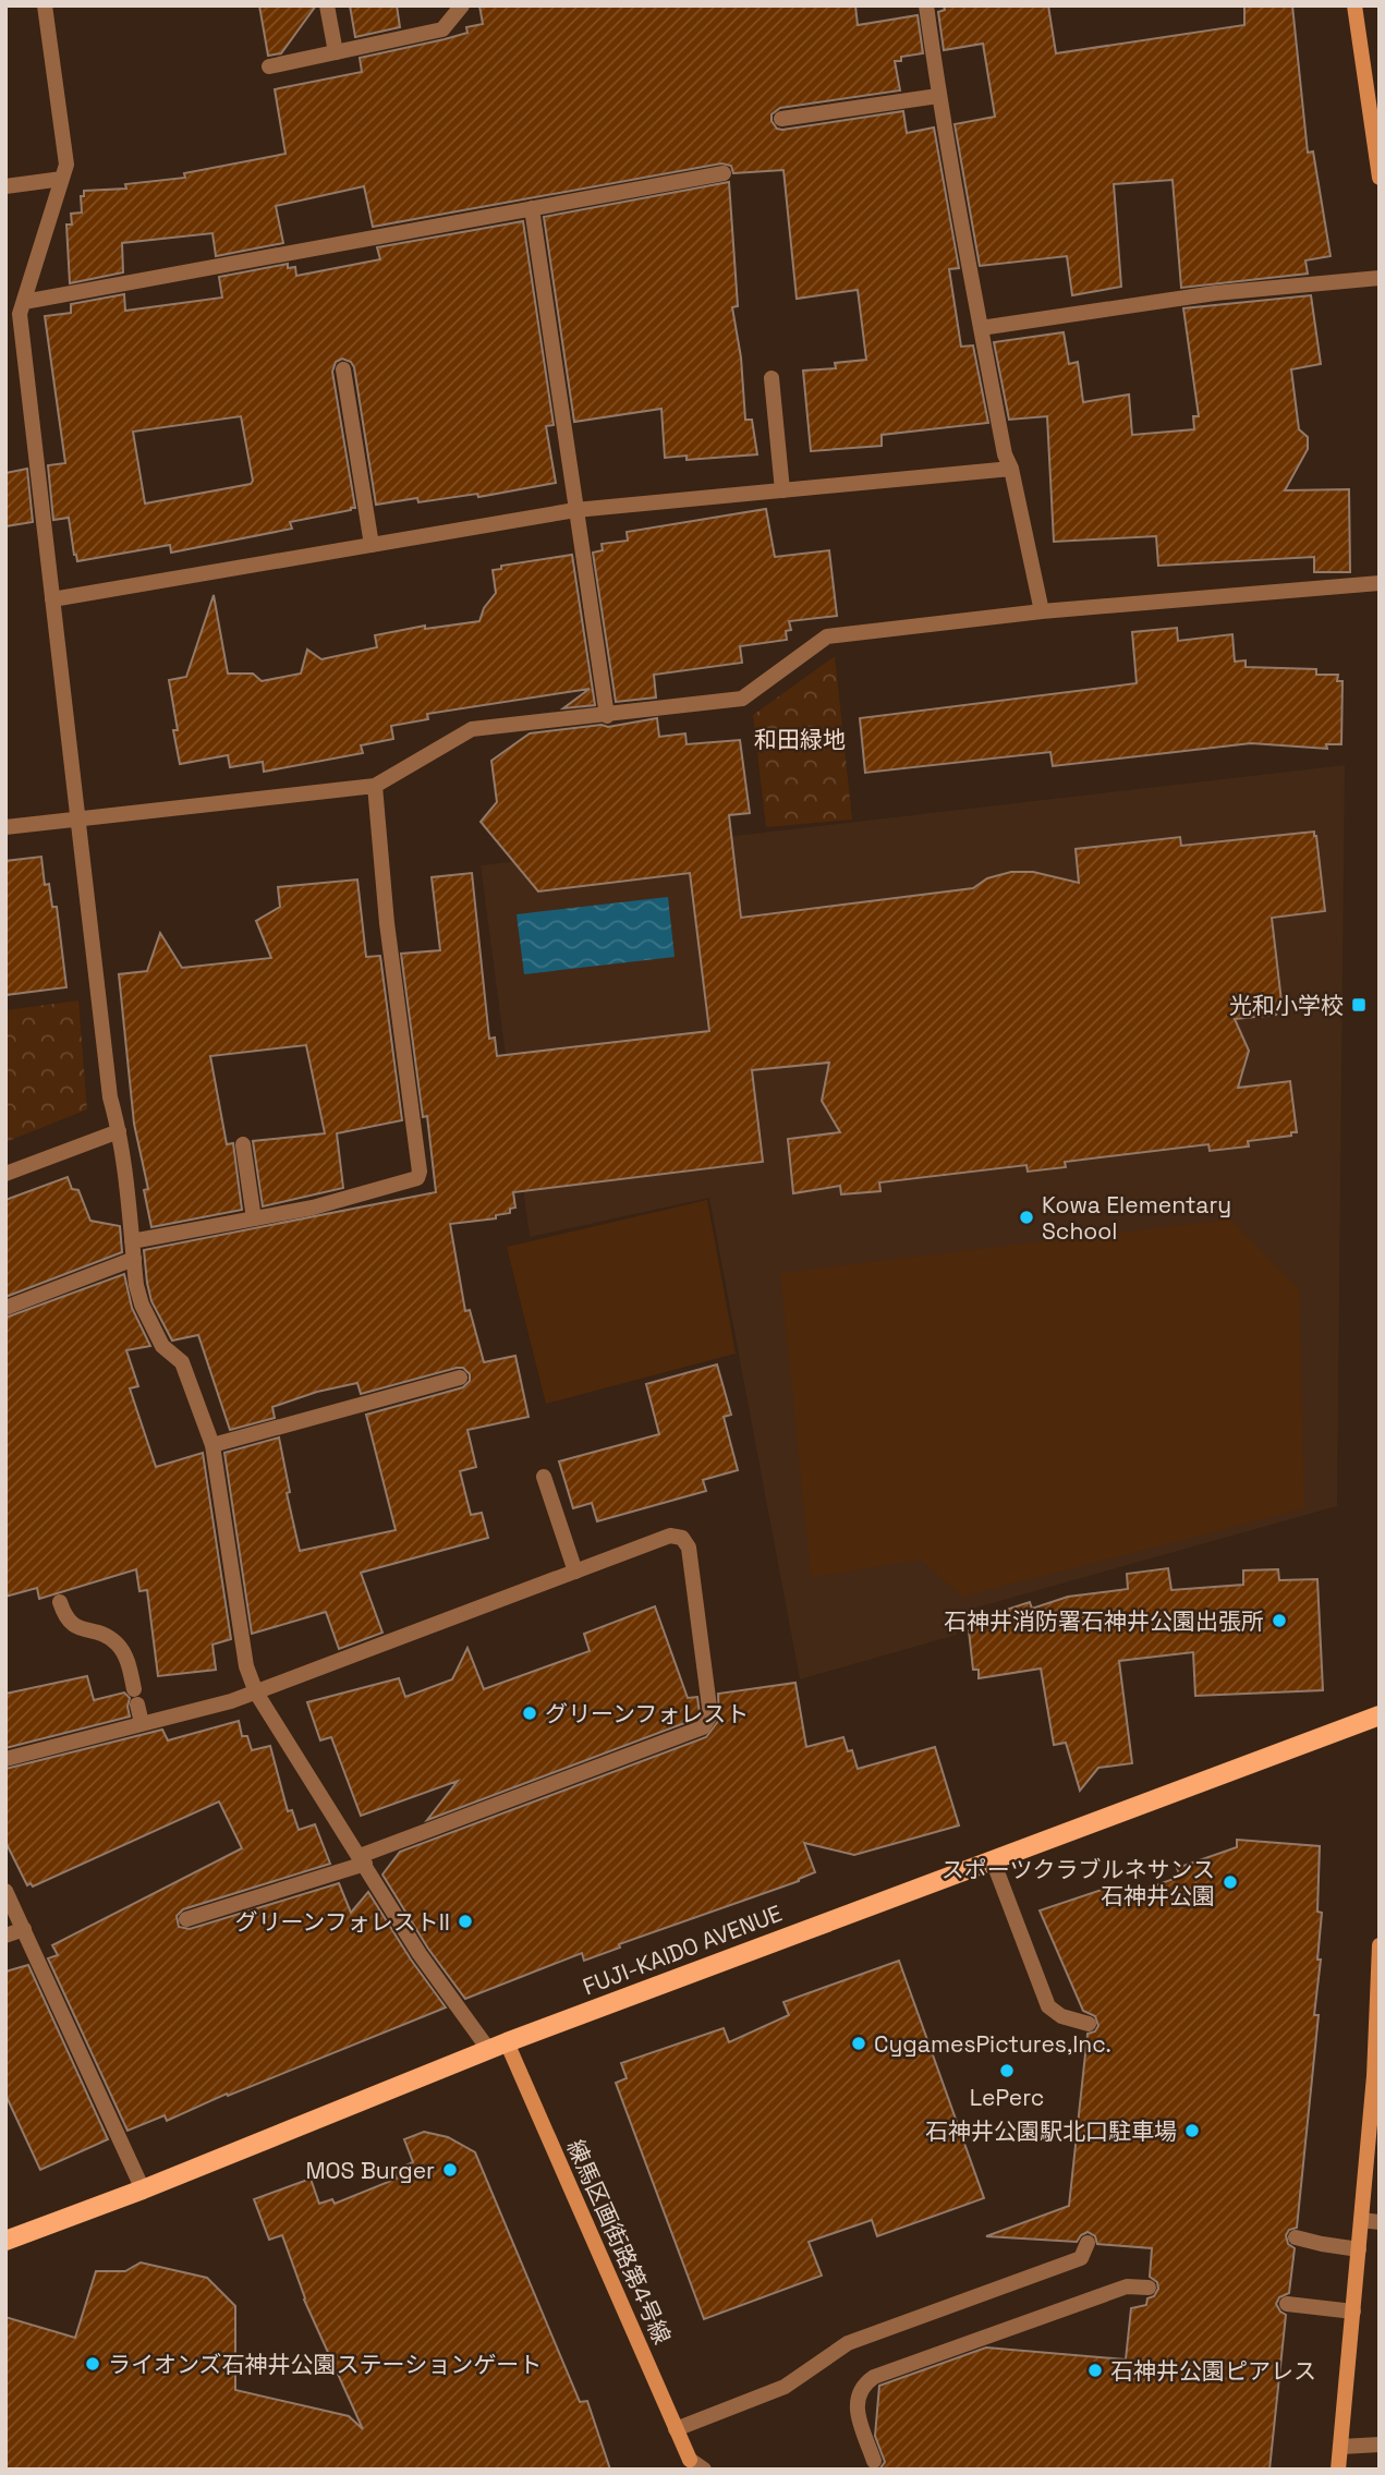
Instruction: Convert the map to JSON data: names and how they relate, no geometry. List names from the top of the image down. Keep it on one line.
{"streets":{"main road":["FUJI-KAIDO AVENUE"],"street":["練馬区画街路第4号線"]},"crossings":[["FUJI-KAIDO AVENUE","練馬区画街路第4号線"]],"parks":["和田緑地"],"places":{"transit":["光和小学校"],"other":["Kowa Elementary School","石神井消防署石神井公園出張所","グリーンフォレスト","スポーツクラブルネサンス 石神井公園","グリーンフォレストII","CygamesPictures,Inc.","LePerc","石神井公園駅北口駐車場","MOS Burger","ライオンズ石神井公園ステーションゲート","石神井公園ピアレス"]}}
